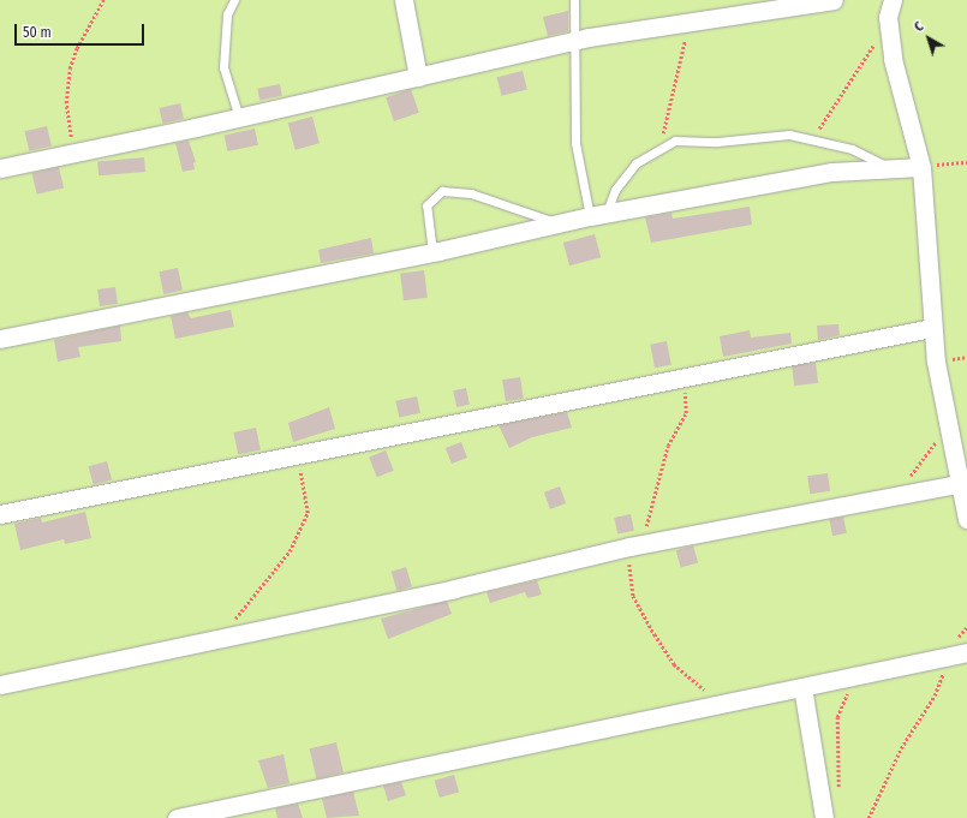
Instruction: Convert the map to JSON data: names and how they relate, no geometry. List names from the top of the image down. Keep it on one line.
{"scale_bar":"50 m","north":"top left"}
